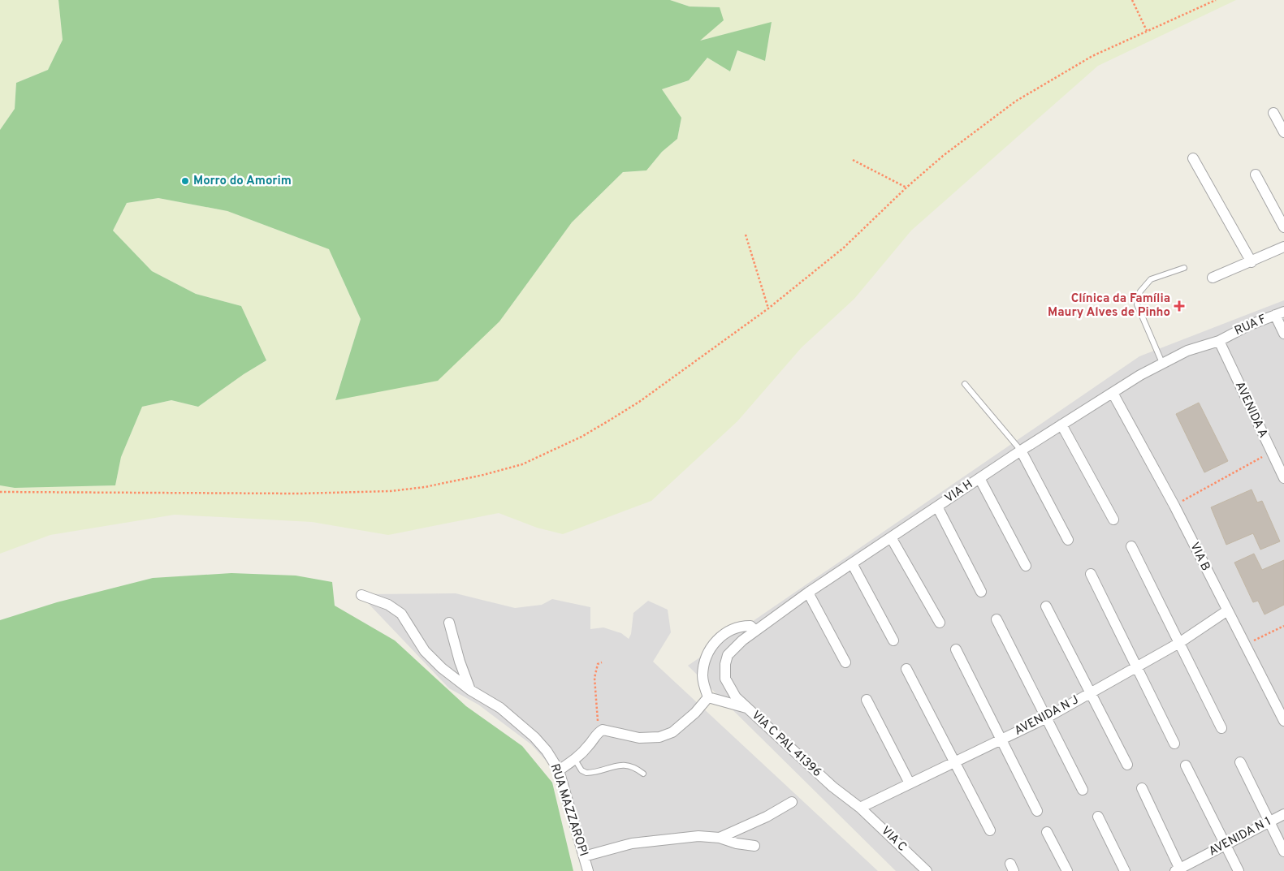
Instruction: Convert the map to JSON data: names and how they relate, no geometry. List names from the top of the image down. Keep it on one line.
{"streets":{"street":["RUA F","AVENIDA A","VIA H","VIA B","AVENIDA N J","VIA C PAL 41396","RUA MAZZAROPI","AVENIDA N 1","VIA C"]},"crossings":[["RUA F","AVENIDA A"],["RUA F","VIA H"],["AVENIDA A","VIA H"],["VIA H","VIA B"],["VIA H","VIA C PAL 41396"],["VIA B","AVENIDA N J"],["AVENIDA N J","VIA C PAL 41396"],["AVENIDA N J","VIA C"],["VIA C PAL 41396","VIA C"]],"places":{"other":["Morro do Amorim"],"health":["Clínica da Família Maury Alves de Pinho"]}}
